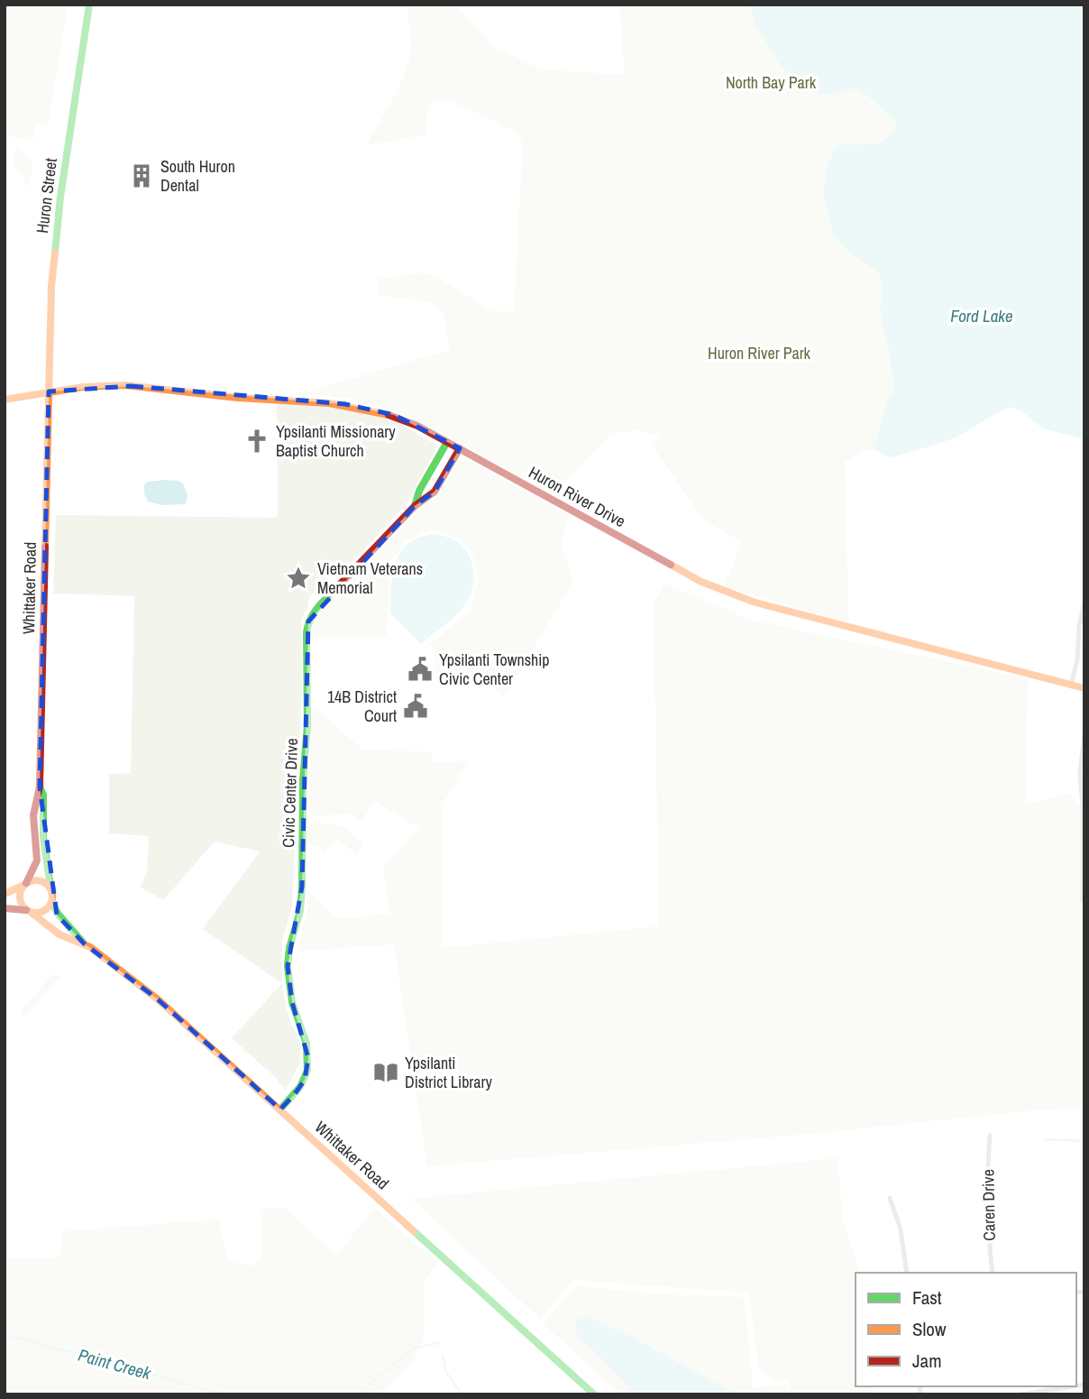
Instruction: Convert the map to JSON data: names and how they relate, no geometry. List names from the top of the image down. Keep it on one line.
{"streets":{"main road":["Huron Street","Huron River Drive","Whittaker Road","Civic Center Drive"],"street":["Caren Drive"]},"crossings":[["Huron Street","Huron River Drive"],["Huron Street","Whittaker Road"],["Huron River Drive","Whittaker Road"],["Huron River Drive","Civic Center Drive"],["Whittaker Road","Civic Center Drive"]],"water":["Ford Lake","Paint Creek"],"parks":["North Bay Park","Huron River Park"],"places":{"building":["South Huron Dental"],"church":["Ypsilanti Missionary Baptist Church"],"place":["Vietnam Veterans Memorial"],"public building":["Ypsilanti Township Civic Center","14B District Court"],"library":["Ypsilanti District Library"]},"legend":["Fast","Slow","Jam"]}
